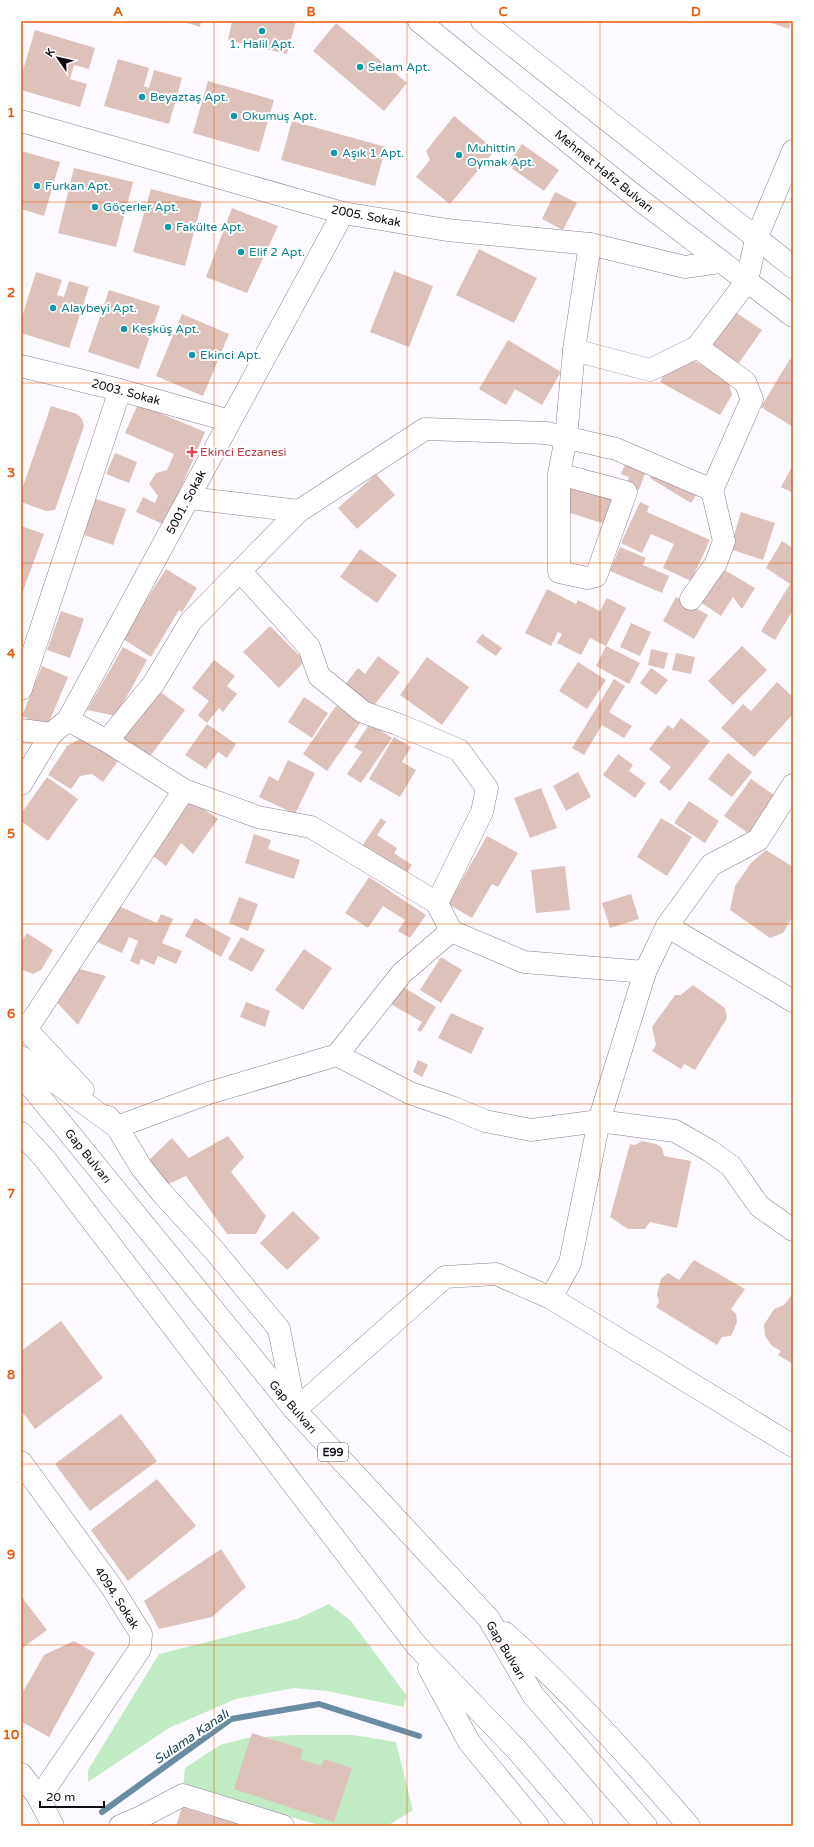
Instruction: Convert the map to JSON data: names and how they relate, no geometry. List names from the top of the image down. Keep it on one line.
{"streets":{"main road":["Mehmet Hafız Bulvarı","2005. Sokak","2003. Sokak","5001. Sokak","Gap Bulvarı","E99","4094. Sokak"]},"crossings":[["Mehmet Hafız Bulvarı","2005. Sokak"],["2005. Sokak","5001. Sokak"],["2003. Sokak","5001. Sokak"]],"water":["Sulama Kanalı"],"places":{"other":["1. Halil Apt.","Selam Apt.","Beyaztaş Apt.","Okumuş Apt.","Aşık 1 Apt.","Muhittin Oymak Apt.","Furkan Apt.","Göçerler Apt.","Fakülte Apt.","Elif 2 Apt.","Alaybeyi Apt.","Keşküş Apt.","Ekinci Apt."],"health":["Ekinci Eczanesi"]},"scale_bar":"20 m","north":"top left","grid":{"columns":["A","B","C","D"],"rows":["1","2","3","4","5","6","7","8","9","10"]}}
